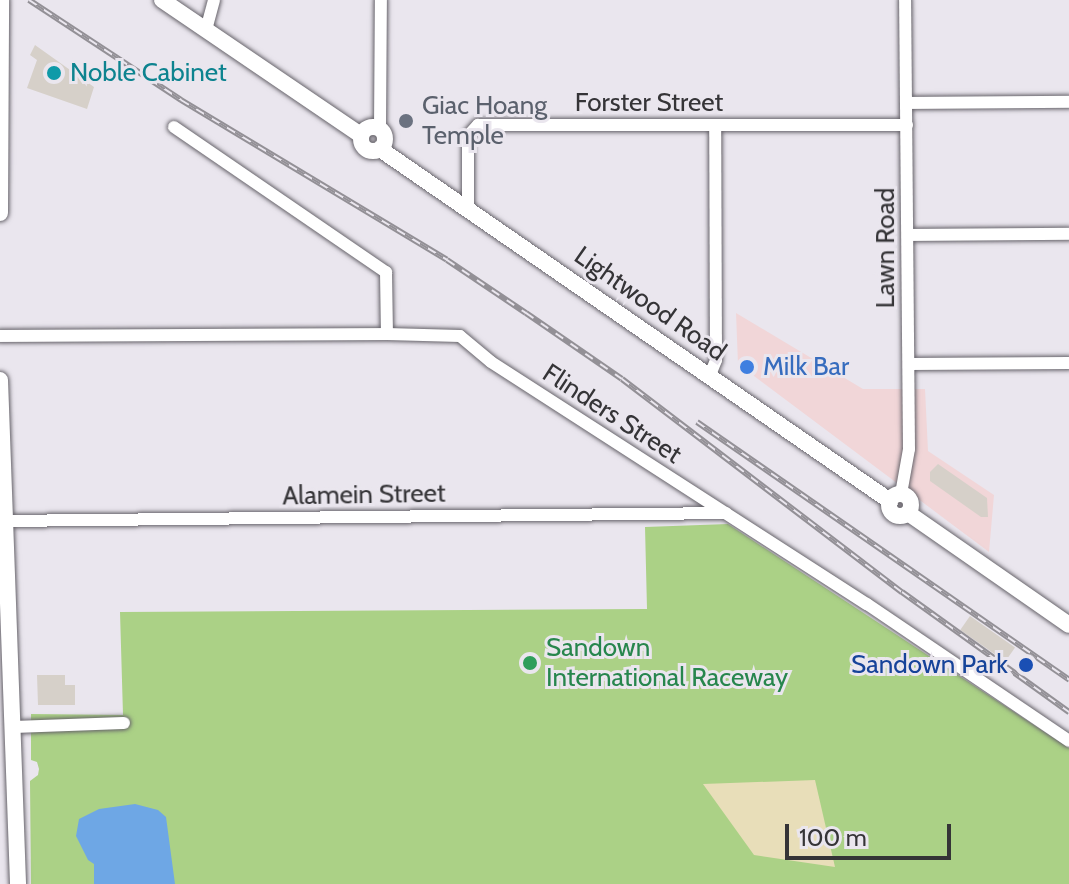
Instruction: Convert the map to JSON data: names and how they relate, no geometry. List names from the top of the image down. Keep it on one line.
{"streets":{"main road":["Lightwood Road"],"street":["Forster Street","Lawn Road","Flinders Street","Alamein Street"]},"crossings":[["Forster Street","Lawn Road"],["Forster Street","Lightwood Road"],["Lawn Road","Lightwood Road"],["Flinders Street","Alamein Street"]],"places":["Noble Cabinet","Giac Hoang Temple","Milk Bar","Sandown International Raceway","Sandown Park"],"scale_bar":"100 m"}
